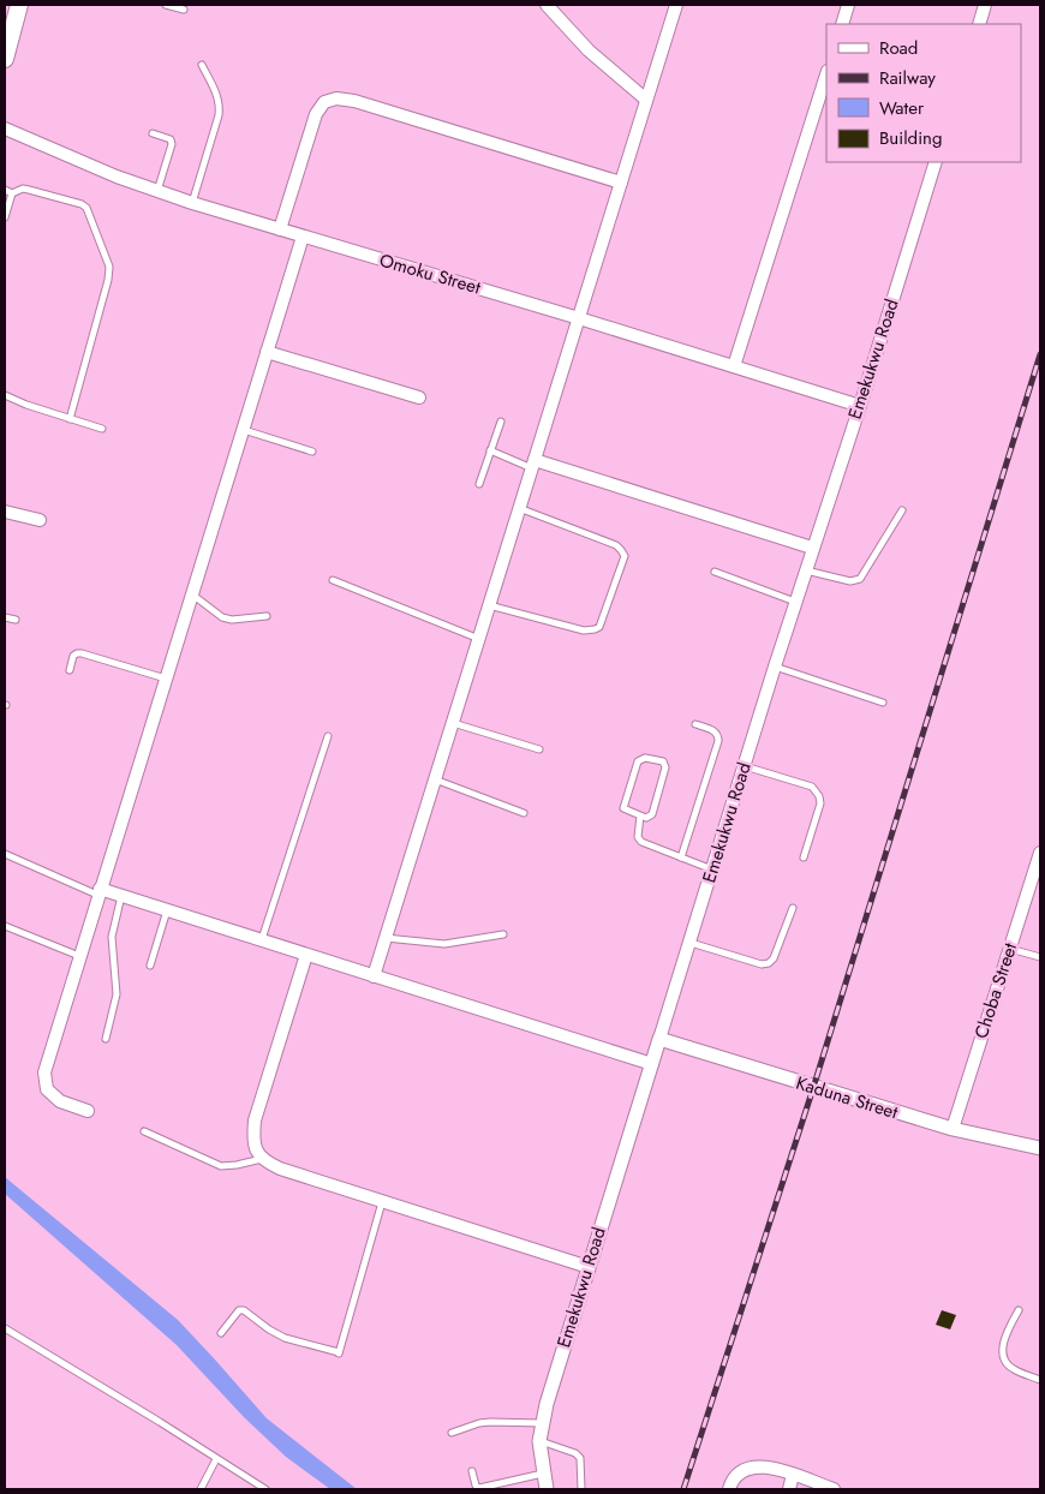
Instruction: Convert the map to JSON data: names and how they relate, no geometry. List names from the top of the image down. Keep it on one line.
{"streets":{"street":["Omoku Street","Emekukwu Road","Choba Street","Kaduna Street"]},"crossings":[["Omoku Street","Emekukwu Road"],["Emekukwu Road","Kaduna Street"],["Choba Street","Kaduna Street"]],"legend":["Road","Railway","Water","Building"]}
